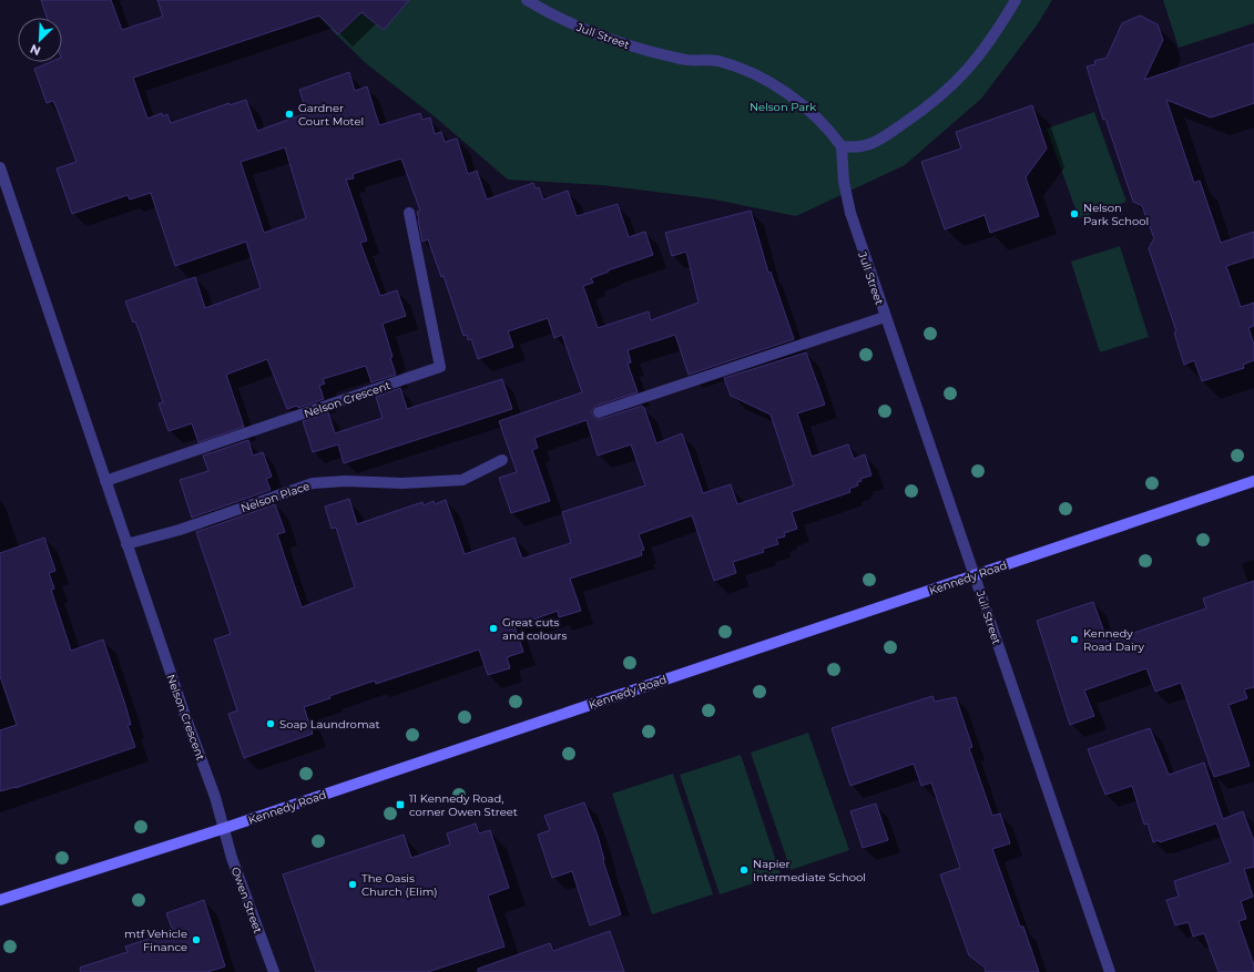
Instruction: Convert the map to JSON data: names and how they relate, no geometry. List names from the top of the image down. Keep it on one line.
{"streets":{"main road":["Kennedy Road"],"street":["Jull Street","Nelson Crescent","Nelson Place","Owen Street"]},"crossings":[["Jull Street","Kennedy Road"],["Nelson Crescent","Nelson Place"],["Nelson Crescent","Kennedy Road"],["Nelson Crescent","Owen Street"],["Kennedy Road","Owen Street"]],"parks":["Nelson Park"],"places":{"other":["Gardner Court Motel","Nelson Park School","Great cuts and colours","Kennedy Road Dairy","Soap Laundromat","Napier Intermediate School","The Oasis Church (Elim)","mtf Vehicle Finance"],"transit":["11 Kennedy Road, corner Owen Street"]},"north":"bottom left"}
